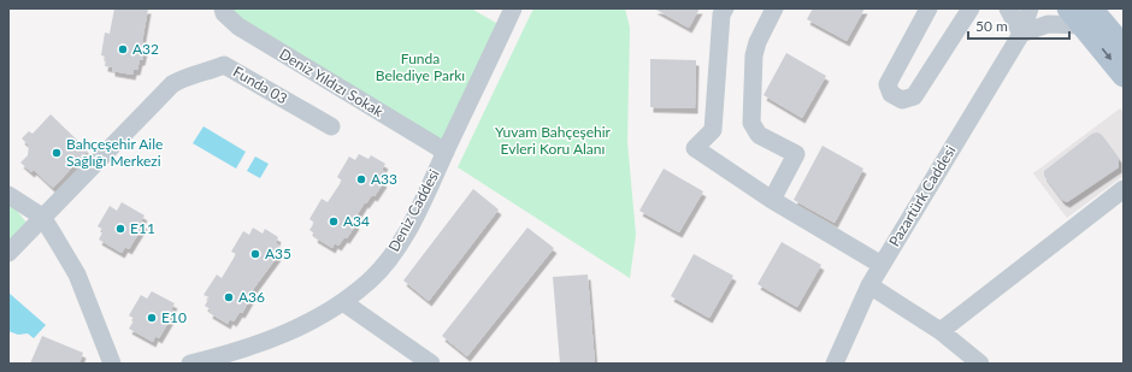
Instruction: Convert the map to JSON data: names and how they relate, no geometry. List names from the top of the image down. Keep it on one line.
{"streets":{"street":["Deniz Yıldızı Sokak","Funda 03","Pazartürk Caddesi","Deniz Caddesi"]},"crossings":[["Deniz Yıldızı Sokak","Deniz Caddesi"]],"parks":["Funda Belediye Parkı","Yuvam Bahçeşehir Evleri Koru Alanı"],"places":["A32","Bahçeşehir Aile Sağlığı Merkezi","A33","A34","E11","A35","A36","E10"],"scale_bar":"50 m"}
